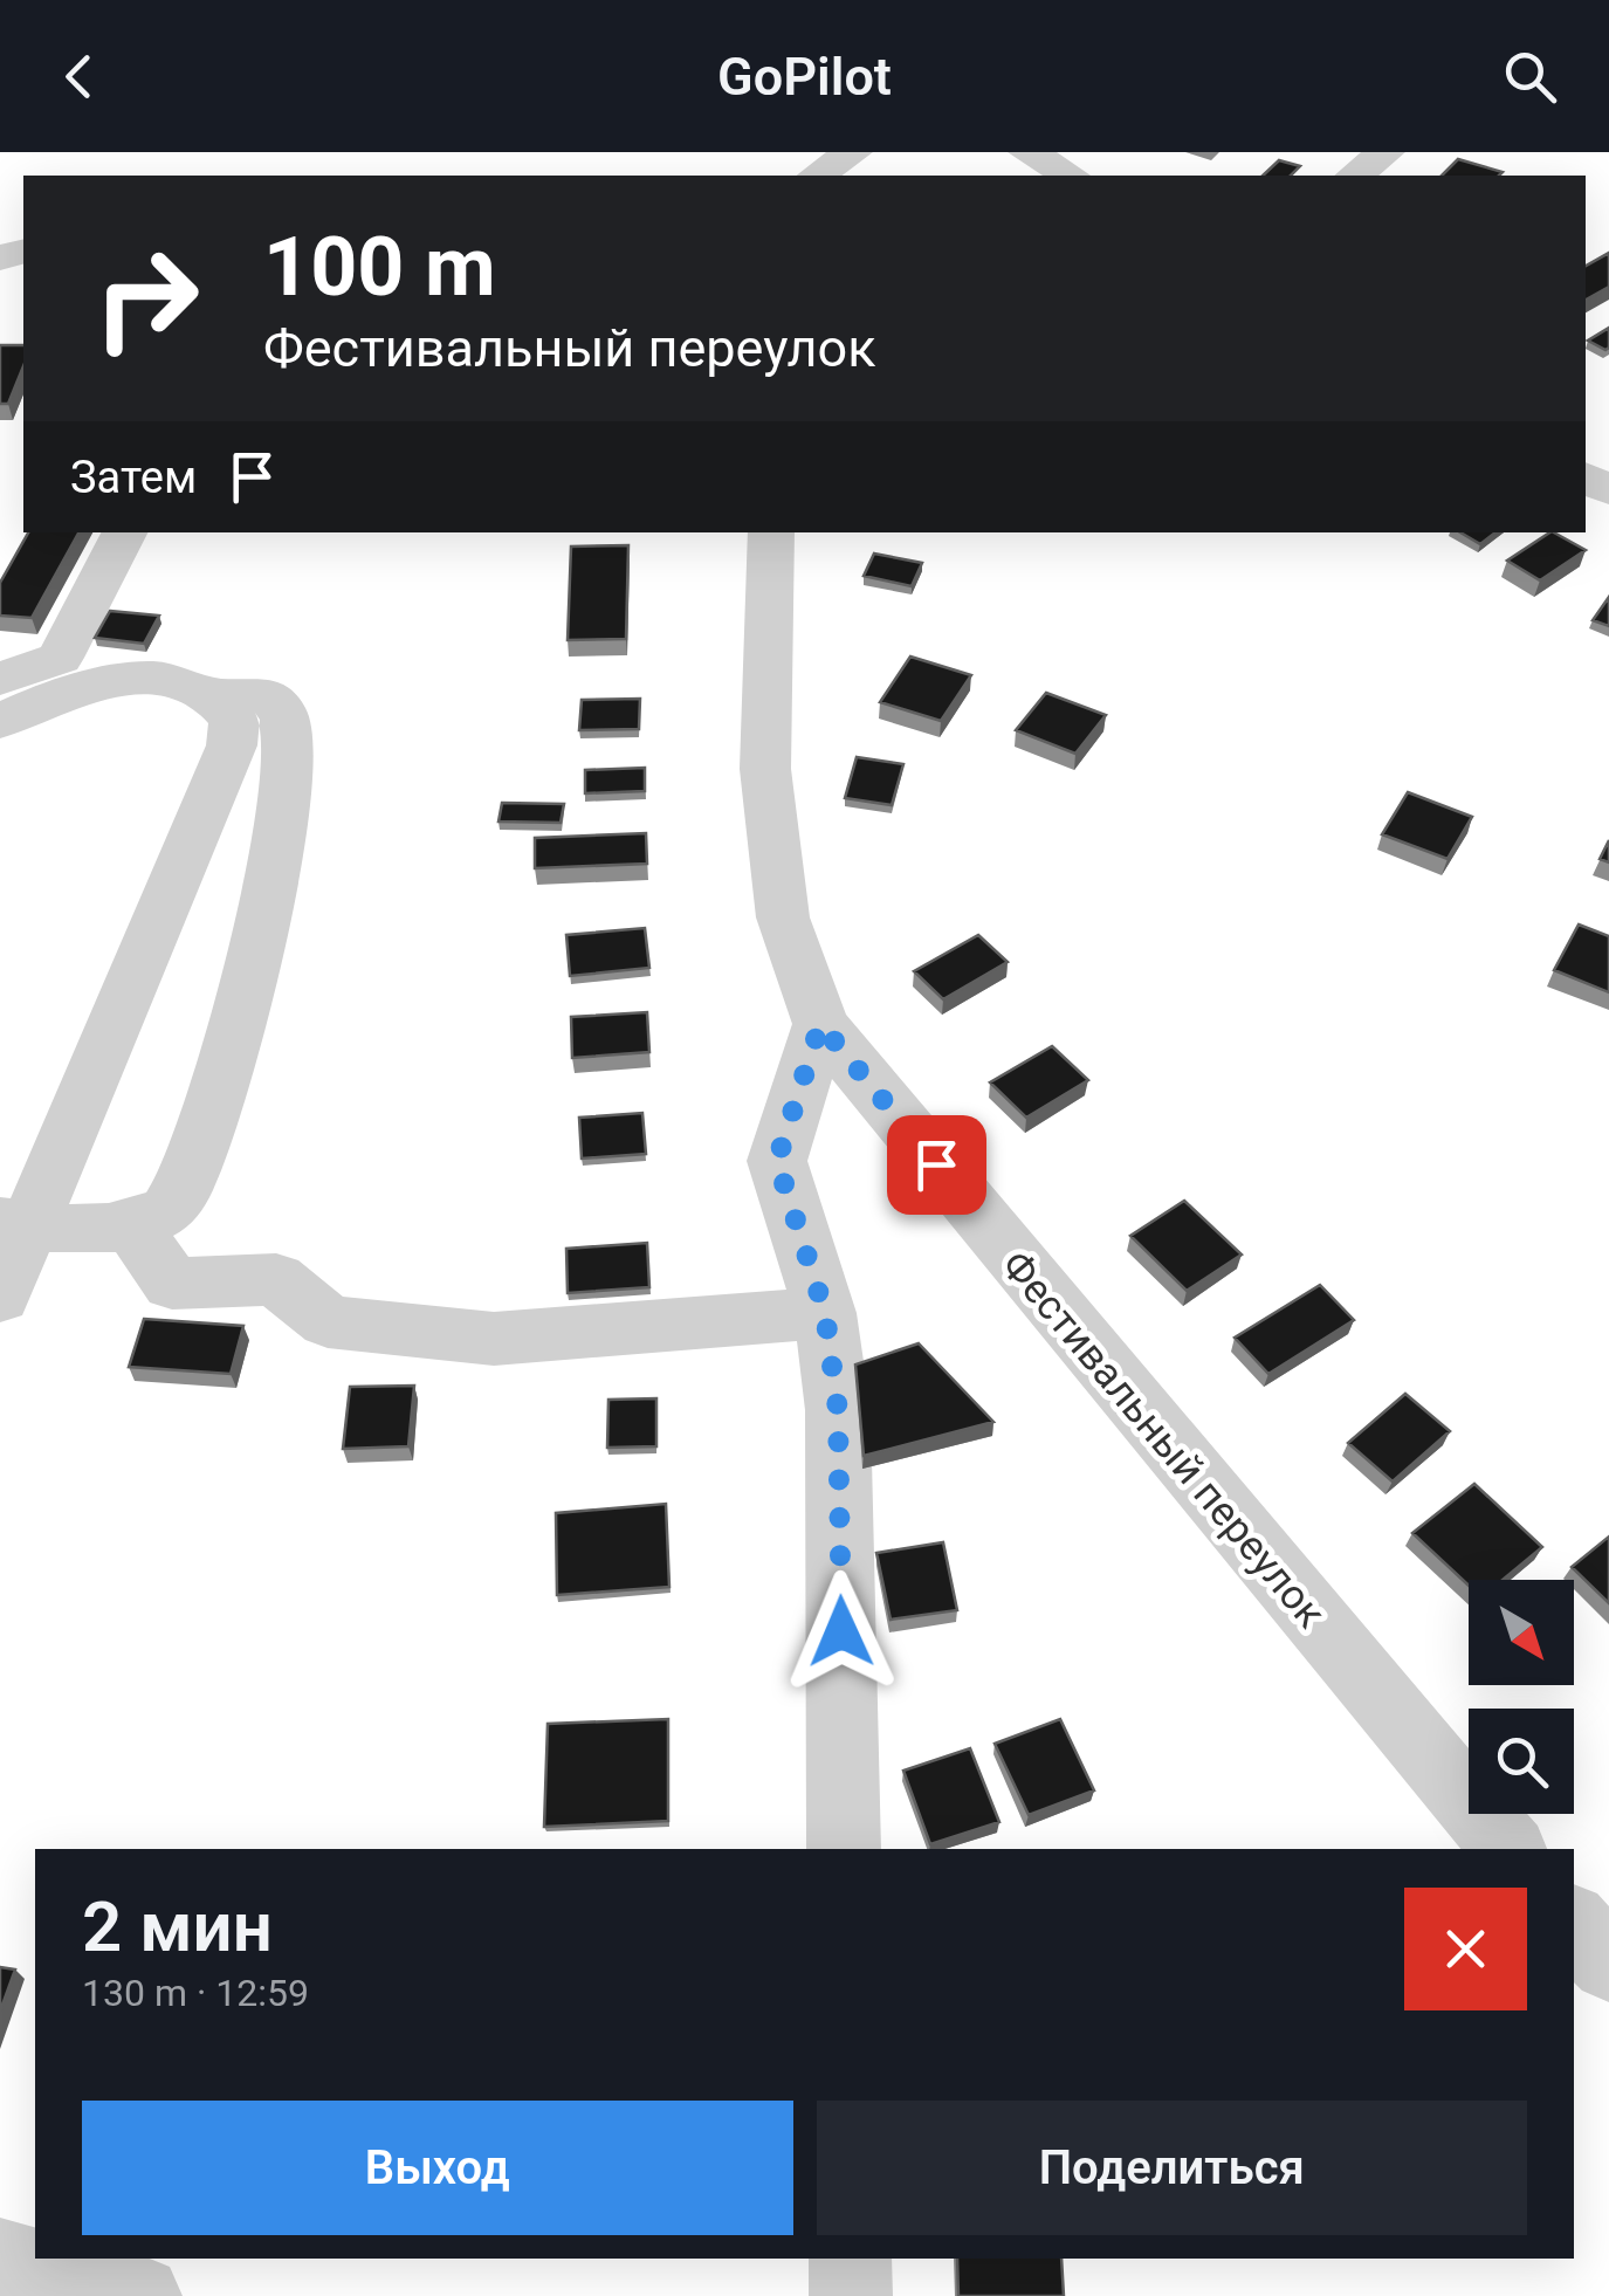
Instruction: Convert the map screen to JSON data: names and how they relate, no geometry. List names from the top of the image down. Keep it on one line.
{"streets":{"street":["Фестивальный переулок"]},"north":"bottom right","page":{"header":"GoPilot","turn":["100 m","Фестивальный переулок"],"then":"Затем","heading":["2 мин","130 m · 12:59"],"buttons":["Выход","Поделиться"]}}
